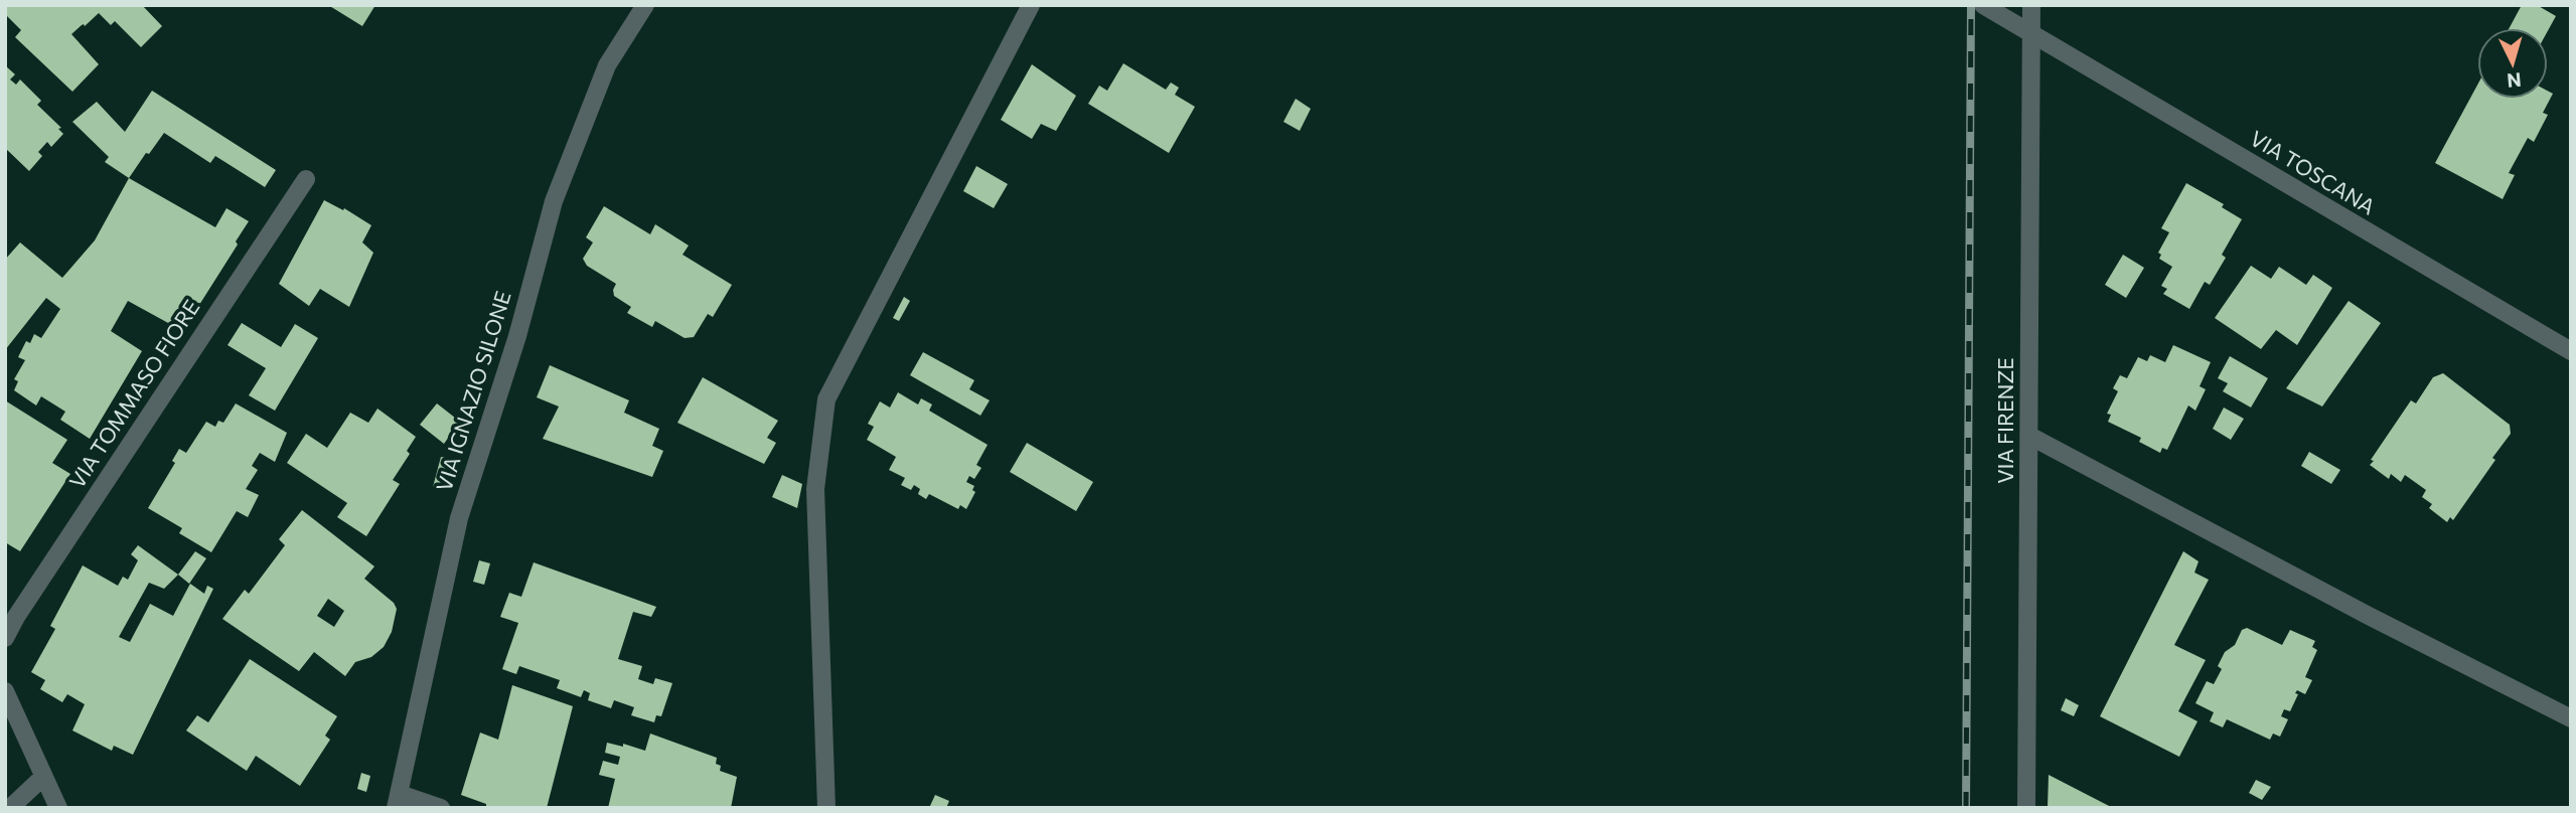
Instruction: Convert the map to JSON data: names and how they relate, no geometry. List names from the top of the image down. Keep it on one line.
{"streets":{"street":["VIA TOSCANA","VIA IGNAZIO SILONE","VIA TOMMASO FIORE","VIA FIRENZE"]},"crossings":[["VIA TOSCANA","VIA FIRENZE"]],"north":"bottom"}
